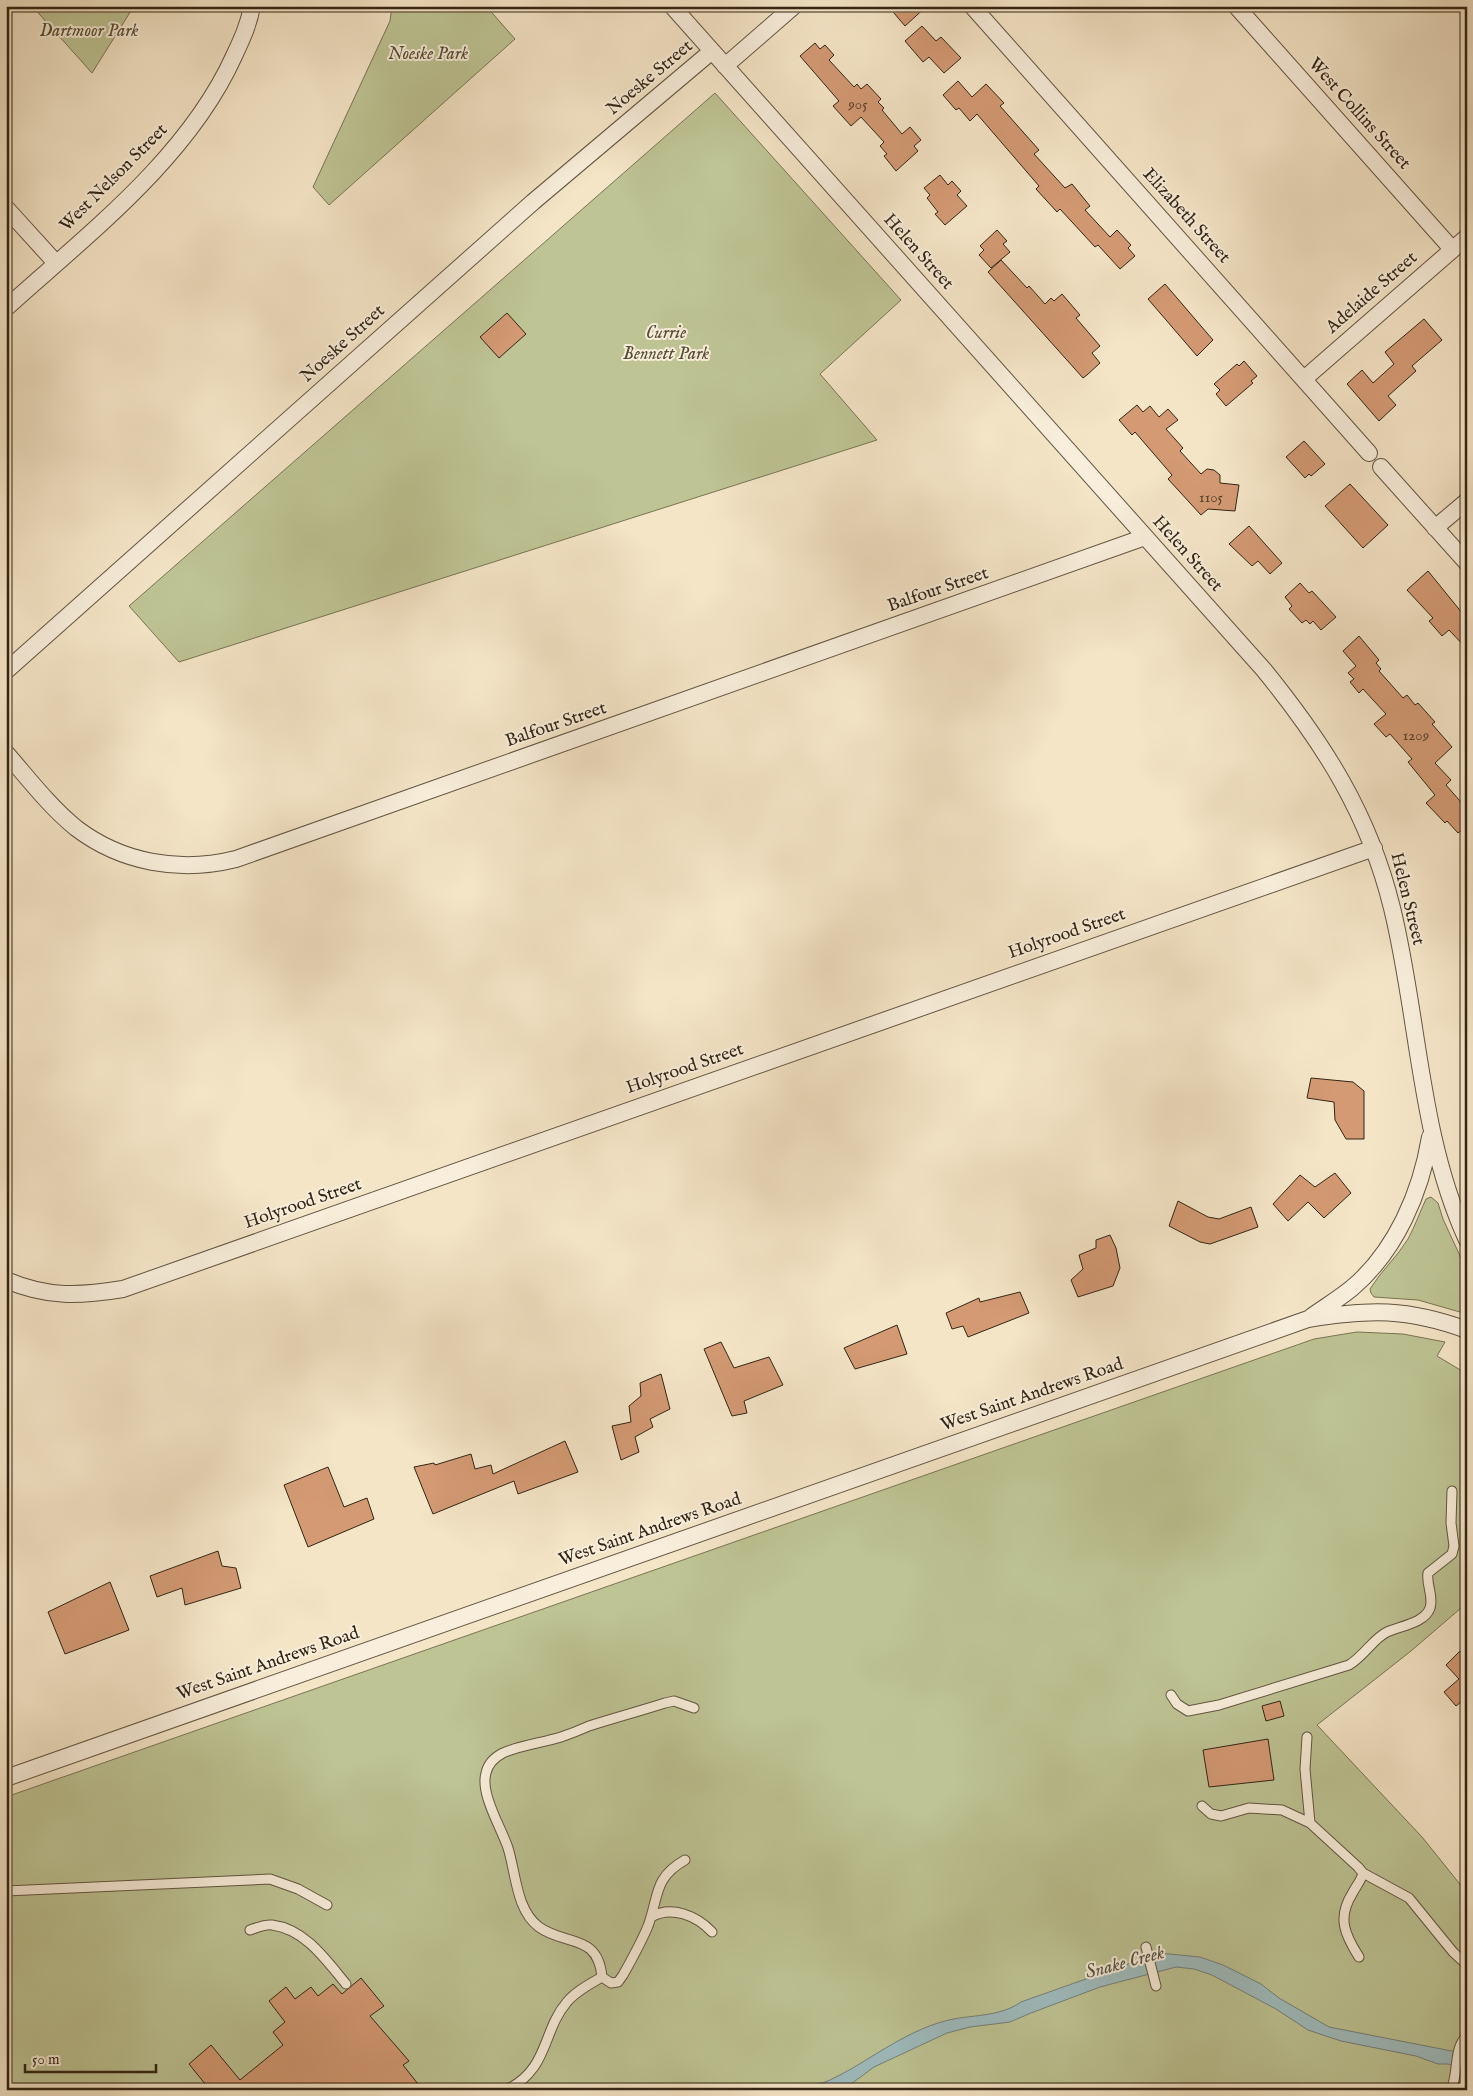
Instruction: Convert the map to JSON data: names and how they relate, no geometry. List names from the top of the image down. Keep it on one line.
{"streets":{"street":["Noeske Street","West Collins Street","West Nelson Street","Elizabeth Street","Helen Street","Adelaide Street","Balfour Street","Holyrood Street","West Saint Andrews Road"]},"crossings":[["Noeske Street","Helen Street"],["West Collins Street","Adelaide Street"],["Elizabeth Street","Adelaide Street"],["Helen Street","Balfour Street"],["Helen Street","Holyrood Street"],["Helen Street","West Saint Andrews Road"]],"water":["Snake Creek"],"parks":["Dartmoor Park","Noeske Park","Currie Bennett Park"],"house_numbers":["905","1105","1209"],"scale_bar":"50 m"}
